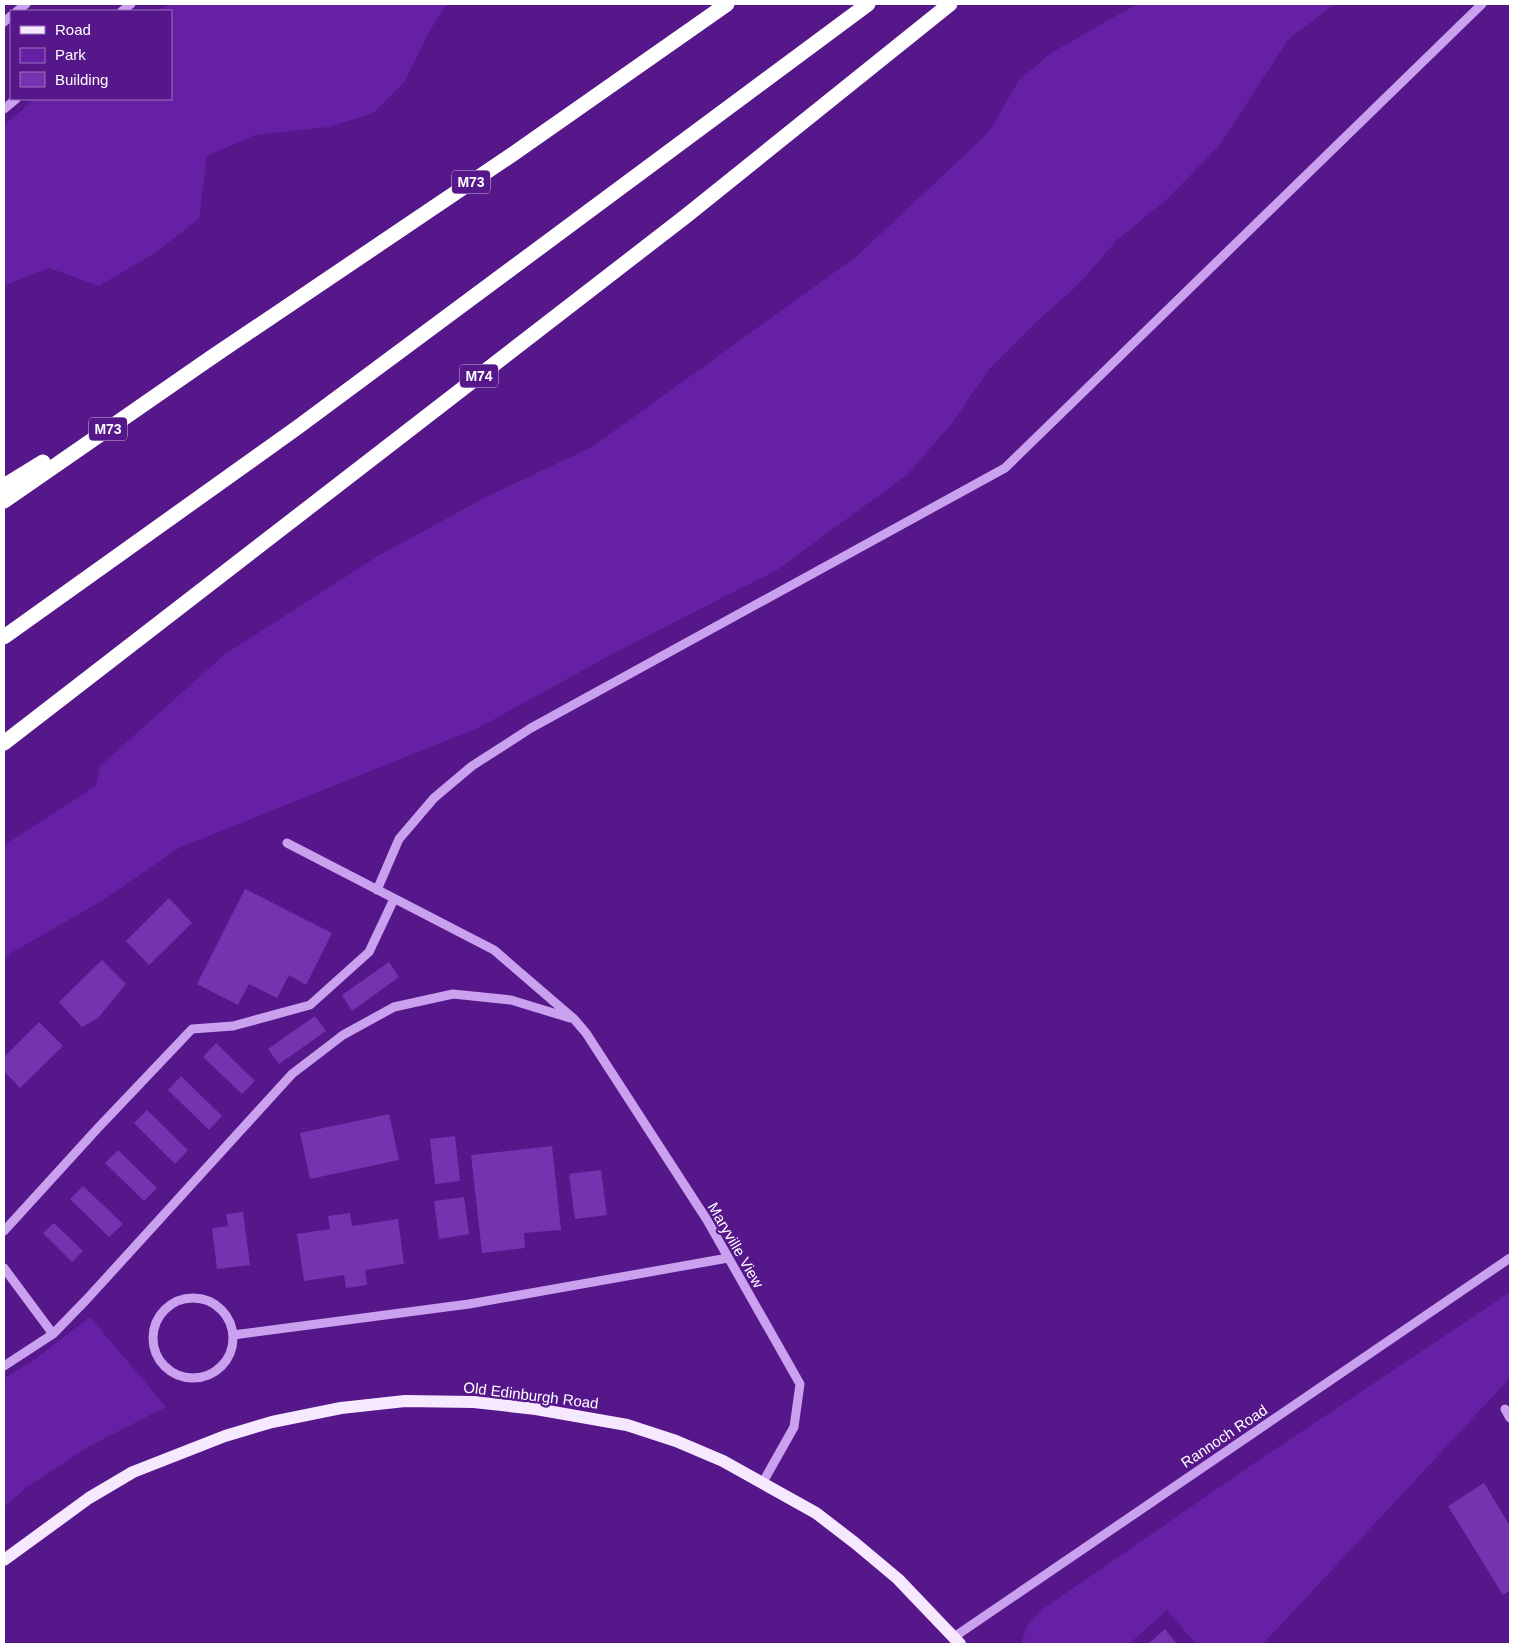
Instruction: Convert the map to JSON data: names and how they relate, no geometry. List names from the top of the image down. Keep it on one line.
{"streets":{"highway":["M73","M74"],"main road":["Old Edinburgh Road"],"street":["Maryville View","Rannoch Road"]},"crossings":[["Maryville View","Old Edinburgh Road"],["Old Edinburgh Road","Rannoch Road"]],"legend":["Road","Park","Building"]}
